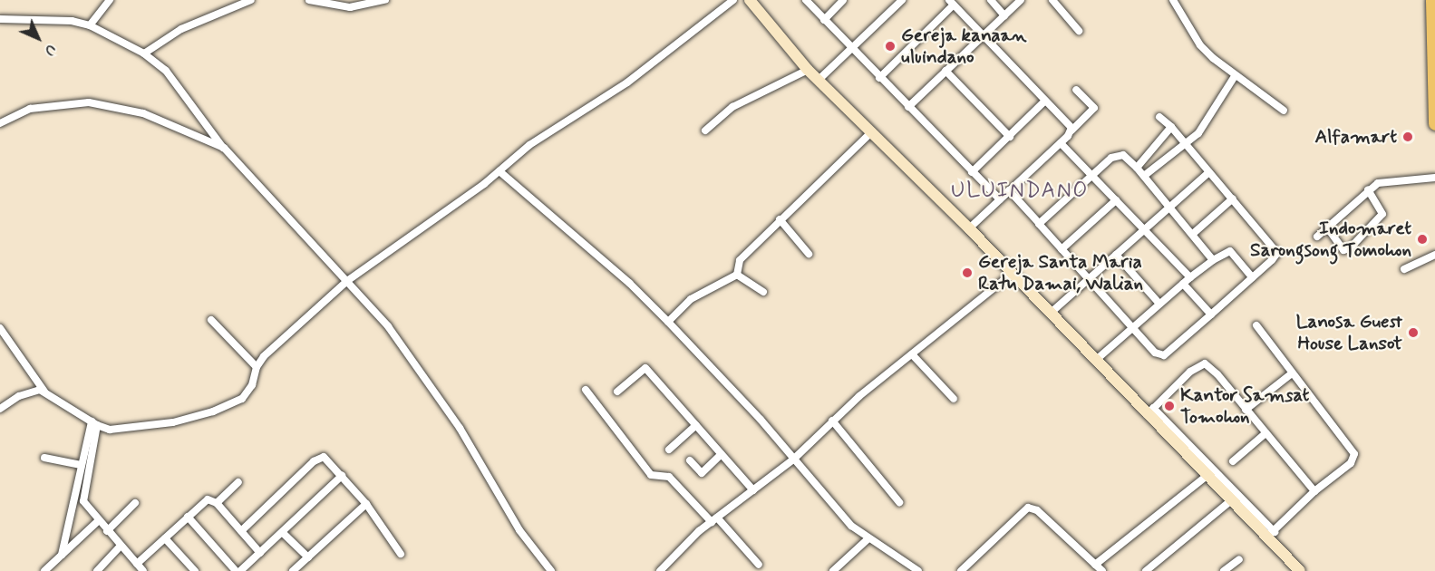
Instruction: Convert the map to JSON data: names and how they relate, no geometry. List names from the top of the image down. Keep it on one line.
{"districts":["ULUINDANO"],"places":["Gereja kanaan uluindano","Alfamart","Indomaret Sarongsong Tomohon","Gereja Santa Maria Ratu Damai, Walian","Lanosa Guest House Lansot","Kantor Samsat Tomohon"],"north":"bottom right"}
